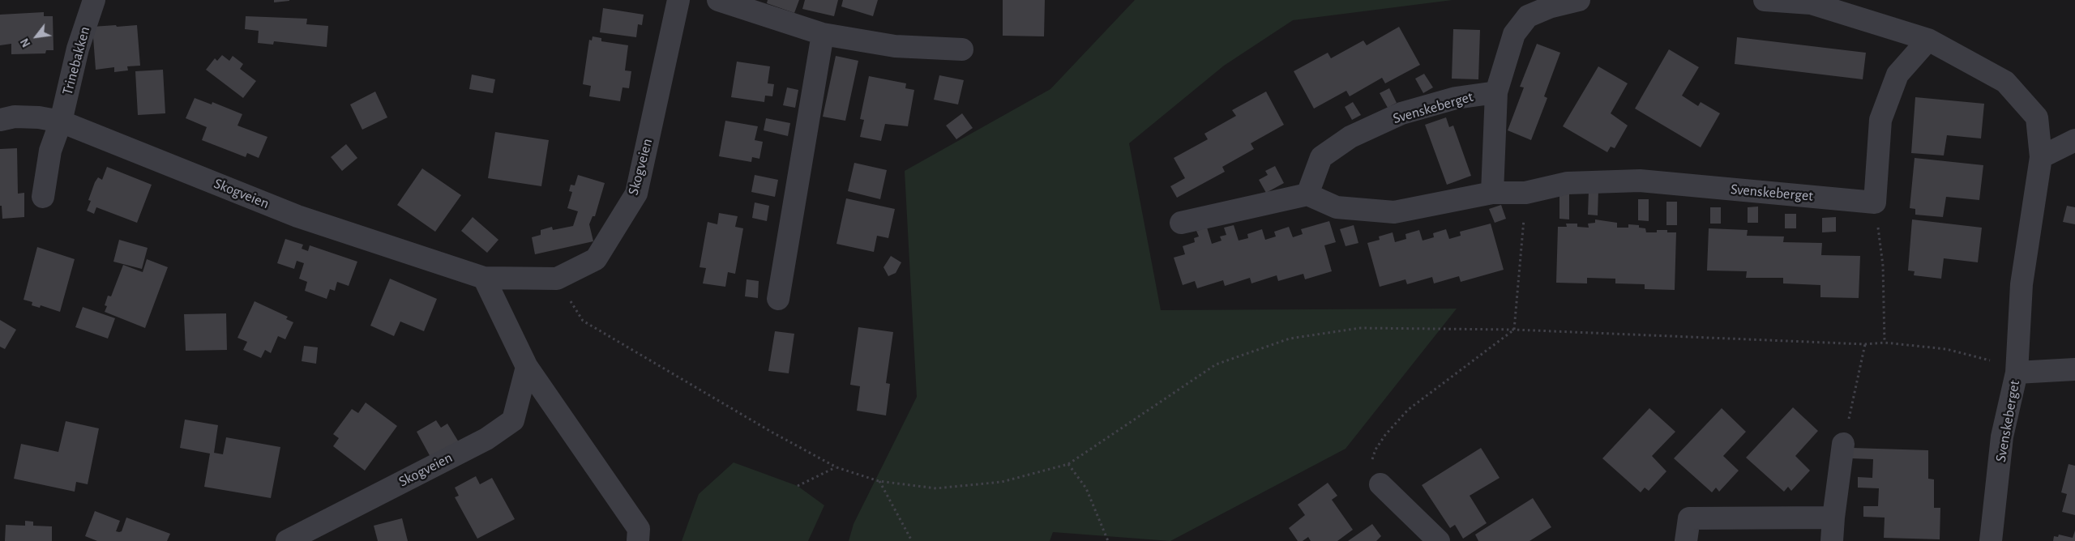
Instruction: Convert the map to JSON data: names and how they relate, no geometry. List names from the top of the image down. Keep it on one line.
{"streets":{"street":["Trinebakken","Svenskeberget","Skogveien"]},"crossings":[["Trinebakken","Skogveien"]],"north":"bottom left"}
